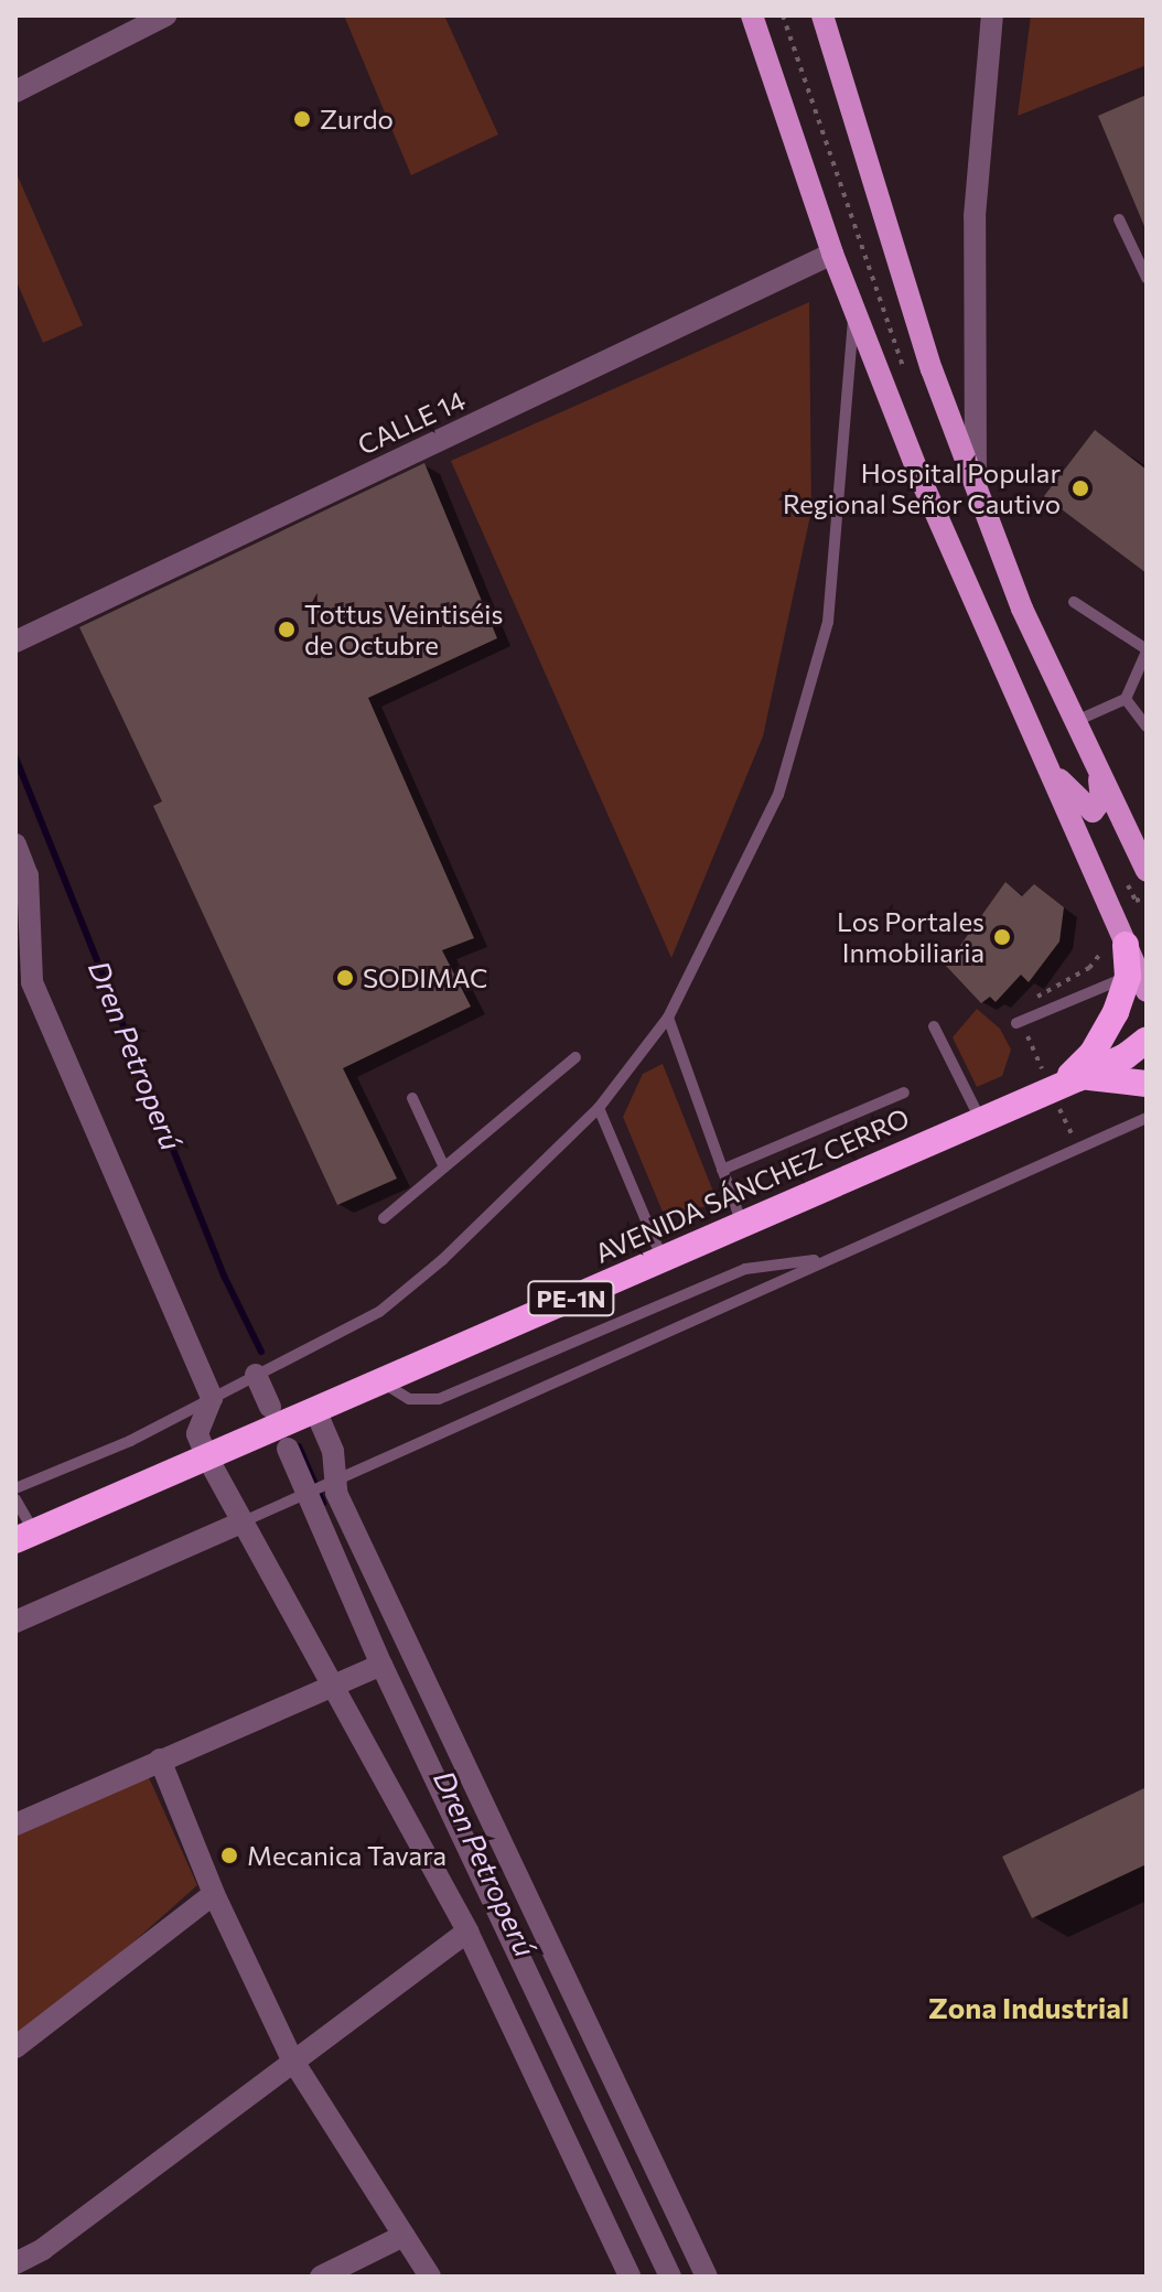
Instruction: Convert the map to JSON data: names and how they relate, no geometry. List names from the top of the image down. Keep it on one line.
{"streets":{"highway":["AVENIDA SÁNCHEZ CERRO","PE-1N"],"street":["CALLE 14"]},"districts":["Zona Industrial"],"water":["Dren Petroperú"],"places":["Zurdo","Hospital Popular Regional Señor Cautivo","Tottus Veintiséis de Octubre","Los Portales Inmobiliaria","SODIMAC","Mecanica Tavara"]}
